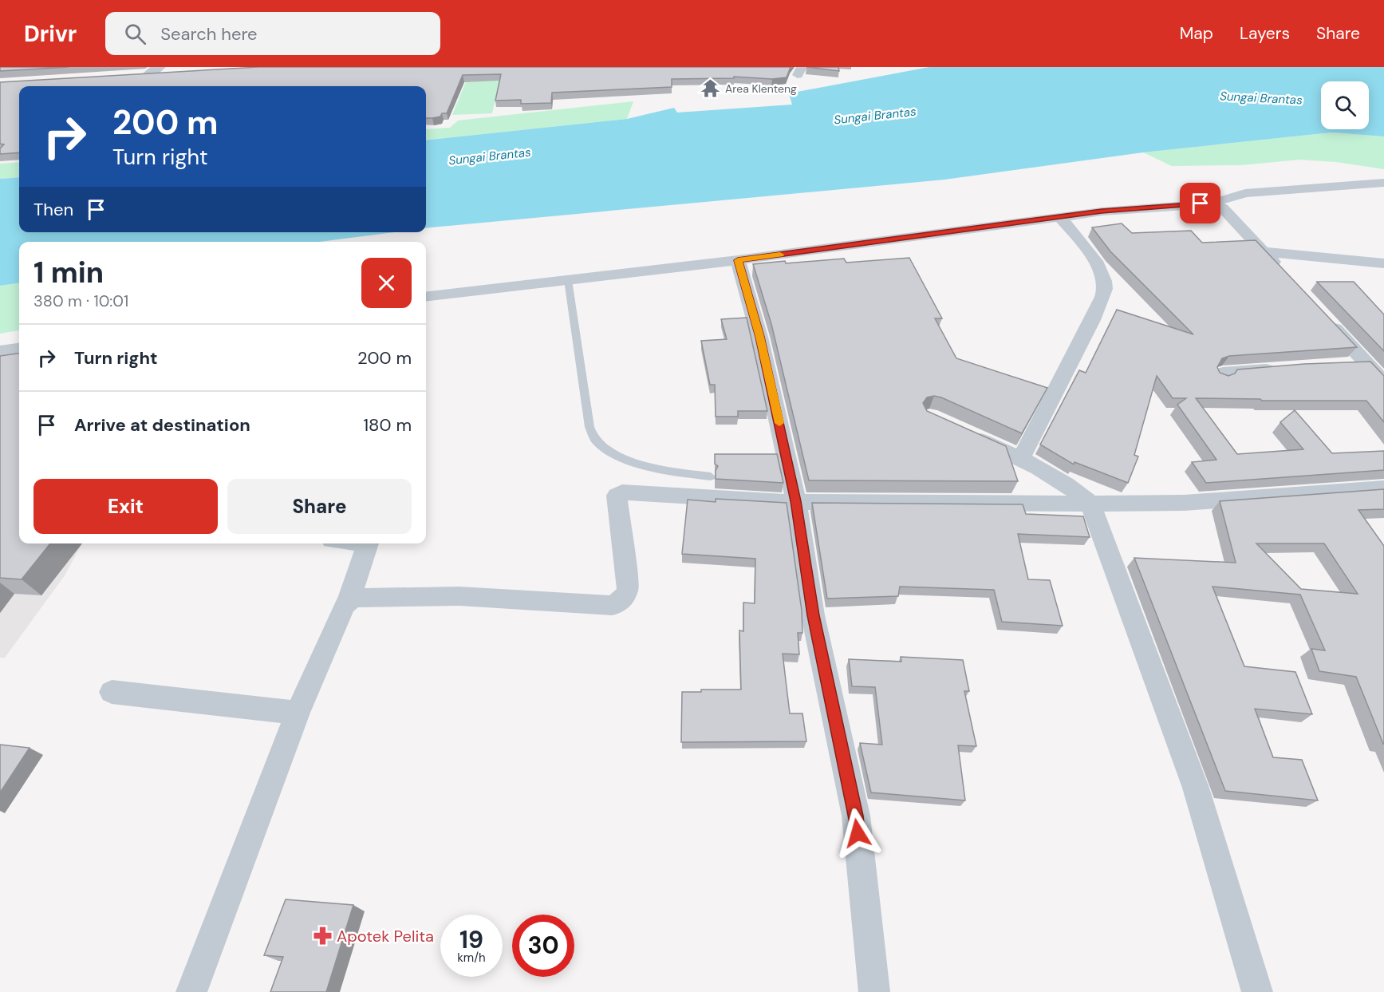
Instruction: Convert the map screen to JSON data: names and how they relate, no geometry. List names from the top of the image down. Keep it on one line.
{"water":["Sungai Brantas"],"places":{"temple":["Area Klenteng"],"pharmacy":["Apotek Pelita"]},"page":{"header":"Drivr","search":"Search here","nav":["Map","Layers","Share"],"turn":["200 m","Turn right"],"then":"Then","heading":["1 min","380 m · 10:01"],"list":[{"name":"Turn right","value":"200 m"},{"name":"Arrive at destination","value":"180 m"}],"buttons":["Exit","Share"],"speed":"19 km/h","limit":"30"}}
